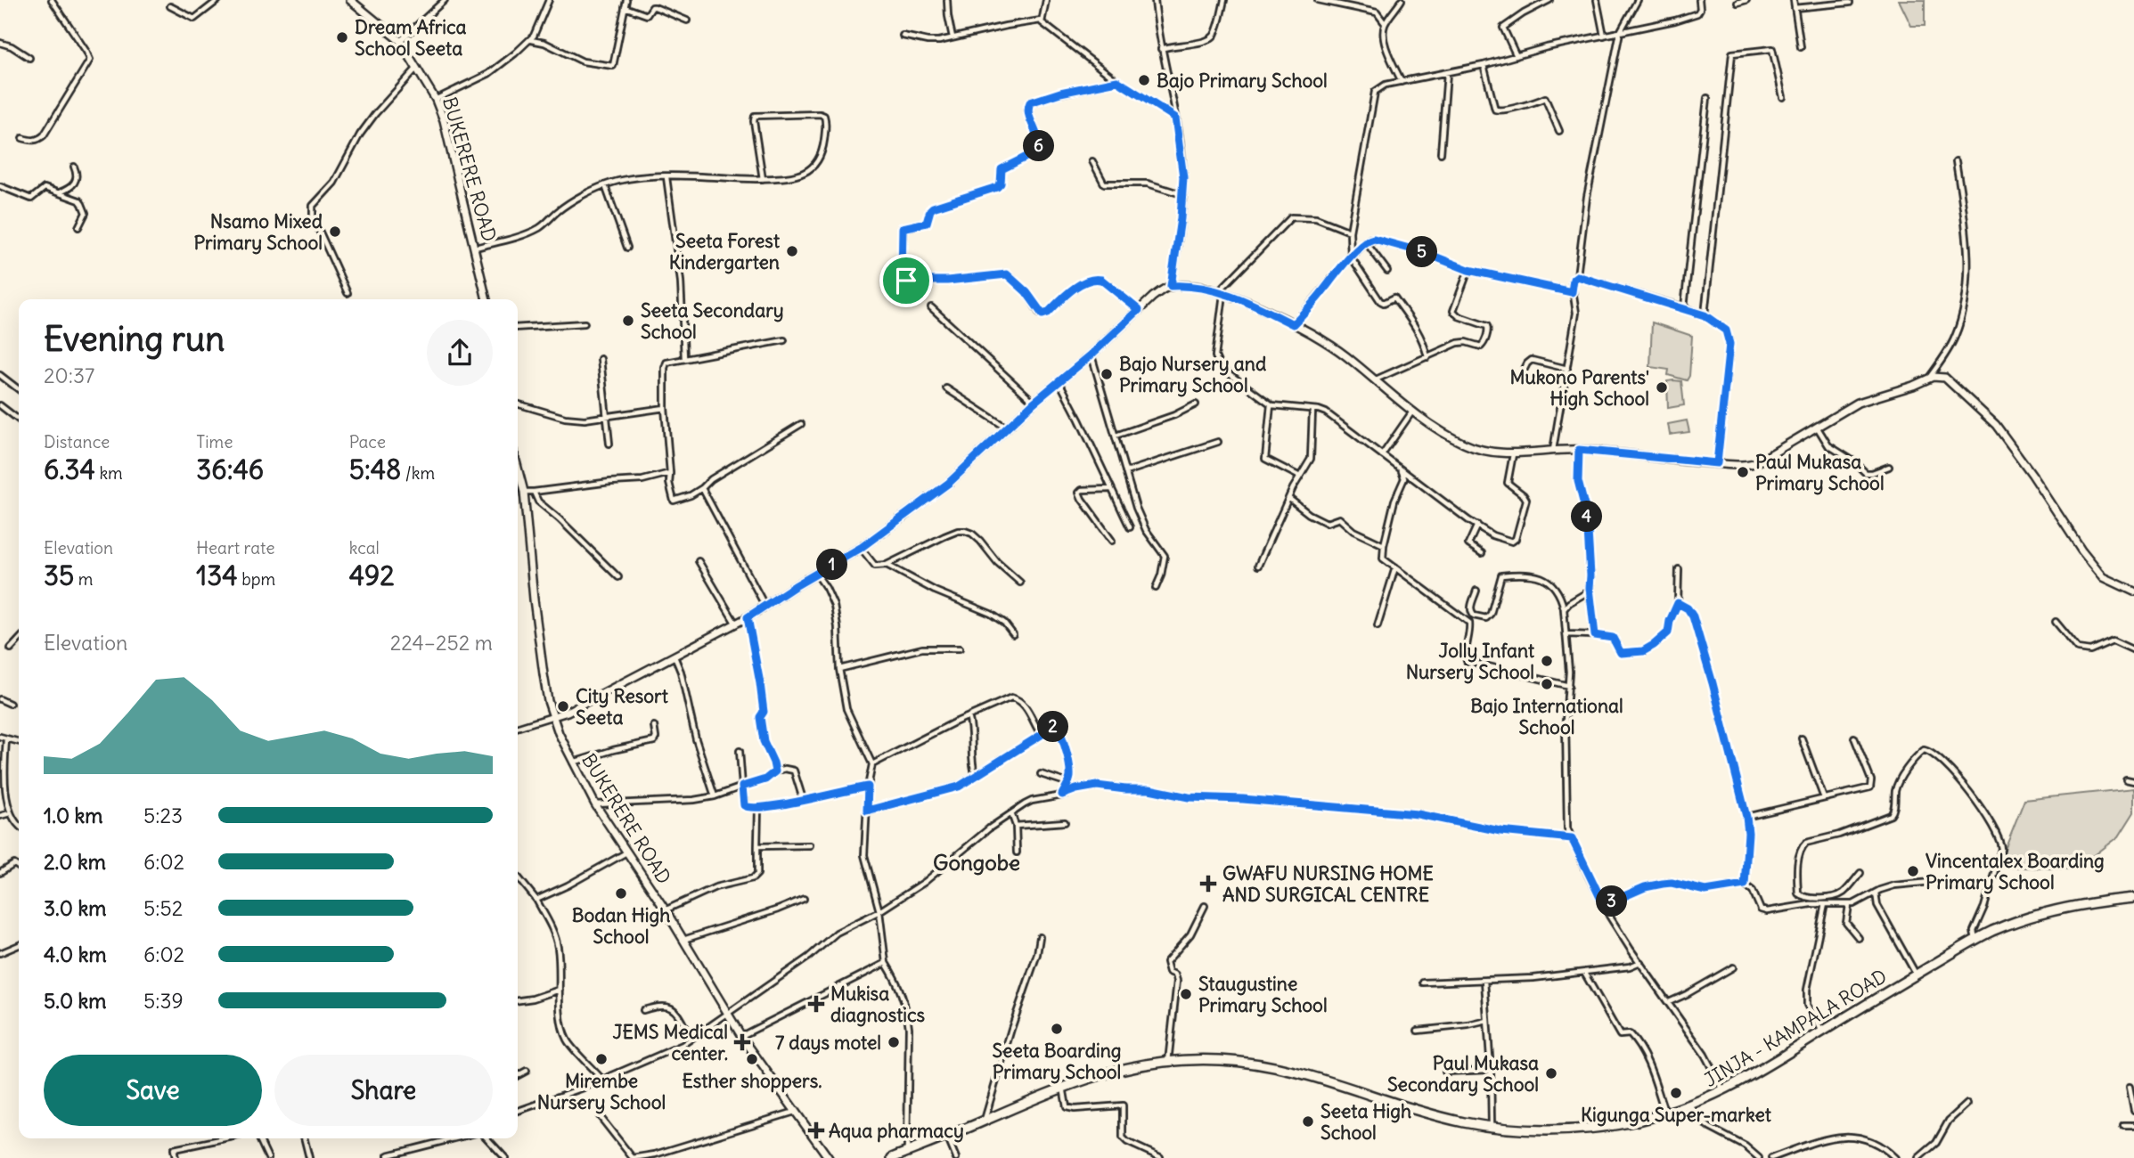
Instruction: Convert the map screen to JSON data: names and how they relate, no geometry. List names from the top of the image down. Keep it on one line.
{"streets":{"highway":["JINJA - KAMPALA ROAD"],"street":["BUKERERE ROAD"]},"districts":["Gongobe"],"places":{"other":["Dream Africa School Seeta","Bajo Primary School","Nsamo Mixed Primary School","Seeta Forest Kindergarten","Seeta Secondary School","Bajo Nursery and Primary School","Mukono Parents' High School","Paul Mukasa Primary School","Jolly Infant Nursery School","Bajo International School","City Resort Seeta","Vincentalex Boarding Primary School","Bodan High School","Staugustine Primary School","Seeta Boarding Primary School","7 days motel","Mirembe Nursery School","Esther shoppers.","Paul Mukasa Secondary School","Kigunga Super-market","Seeta High School"],"health":["GWAFU NURSING HOME AND SURGICAL CENTRE","Mukisa diagnostics","JEMS Medical center.","Aqua pharmacy"]},"page":{"pins":["6","5","4","1","2","3"],"heading":["Evening run","20:37"],"stats":[["Distance","6.34 km"],["Time","36:46"],["Pace","5:48 /km"],["Elevation","35 m"],["Heart rate","134 bpm"],["kcal","492"]],"chart":["Elevation","224–252 m"],"list":[{"name":"1.0 km","note":"5:23"},{"name":"2.0 km","note":"6:02"},{"name":"3.0 km","note":"5:52"},{"name":"4.0 km","note":"6:02"},{"name":"5.0 km","note":"5:39"}],"buttons":["Save","Share"]}}
